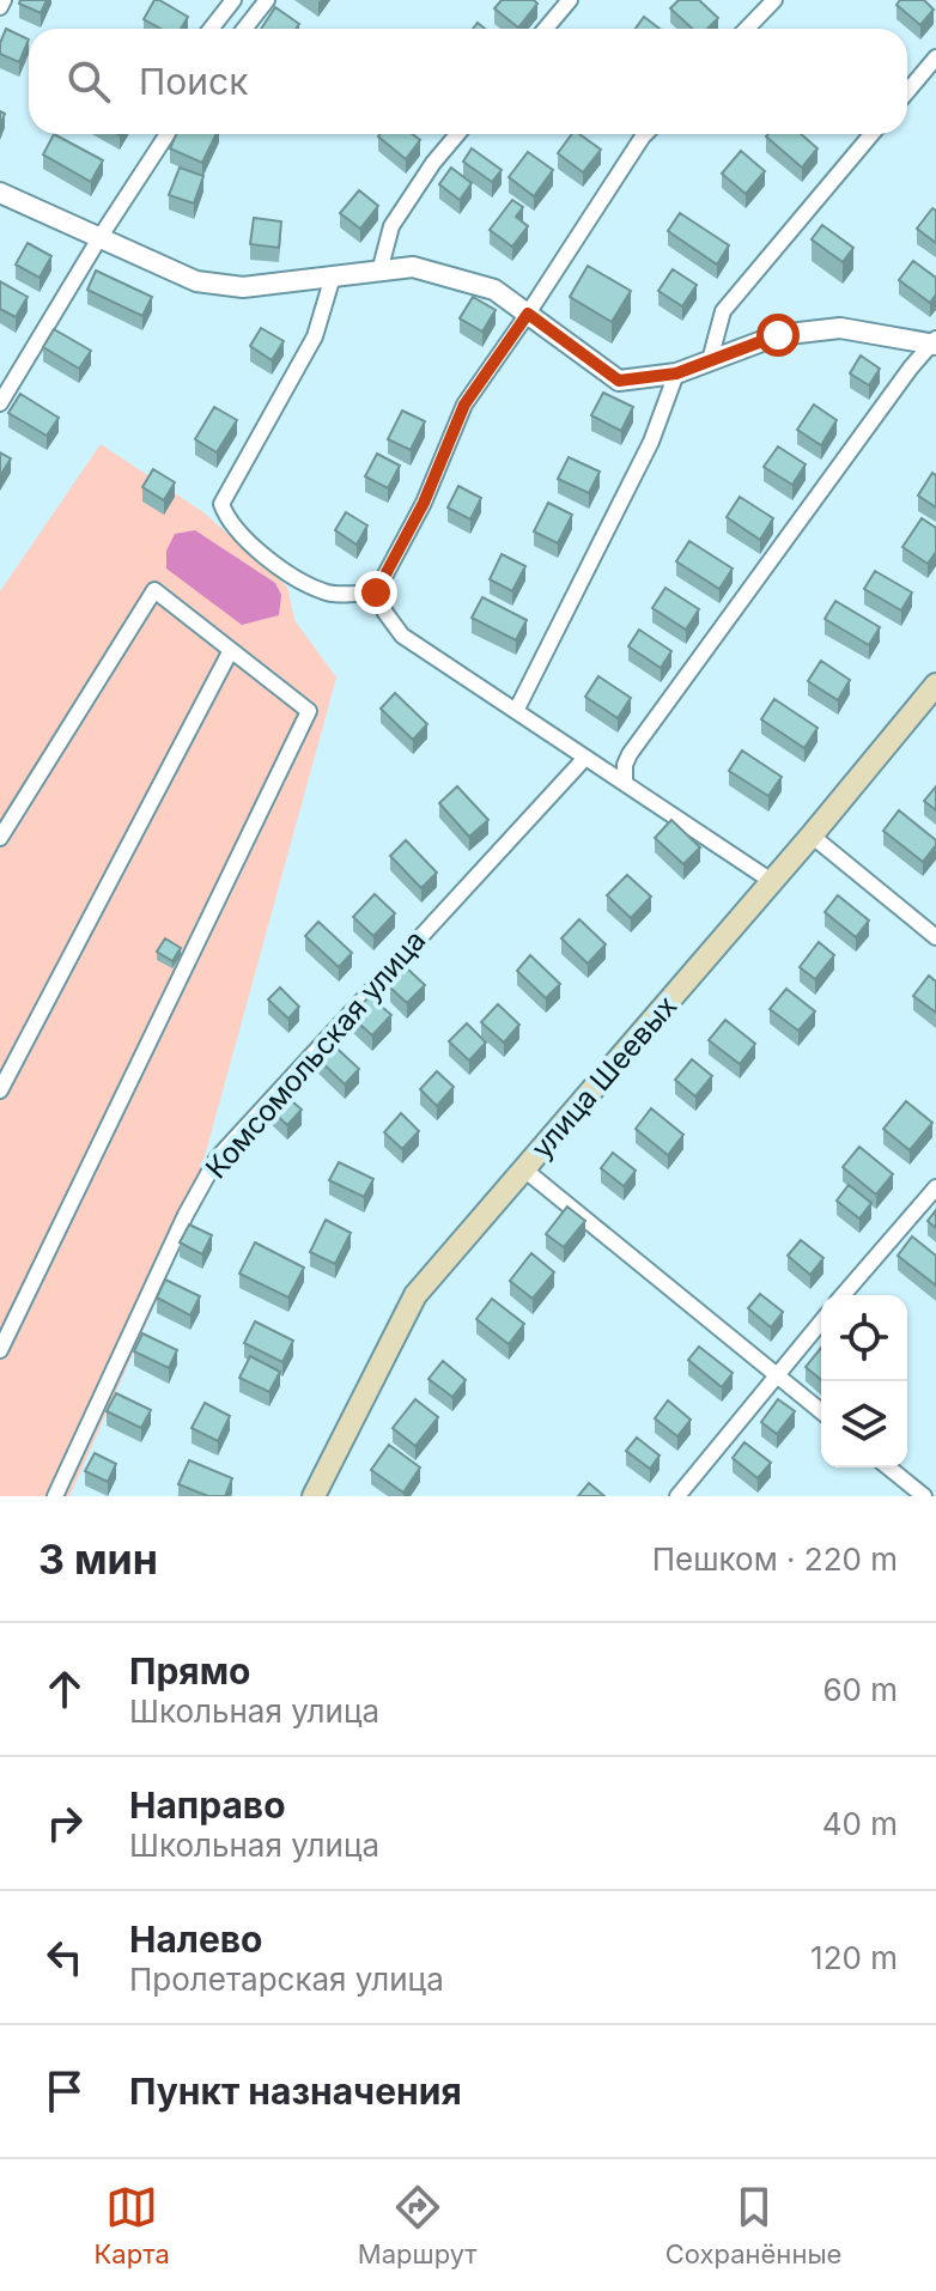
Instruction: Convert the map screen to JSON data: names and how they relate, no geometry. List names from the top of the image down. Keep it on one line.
{"streets":{"main road":["улица Шеевых"],"street":["Комсомольская улица"]},"page":{"search":"Поиск","heading":["3 мин","Пешком · 220 m"],"list":[["Прямо","Школьная улица","60 m"],["Направо","Школьная улица","40 m"],["Налево","Пролетарская улица","120 m"],"Пункт назначения"],"nav":["Карта","Маршрут","Сохранённые"]}}
